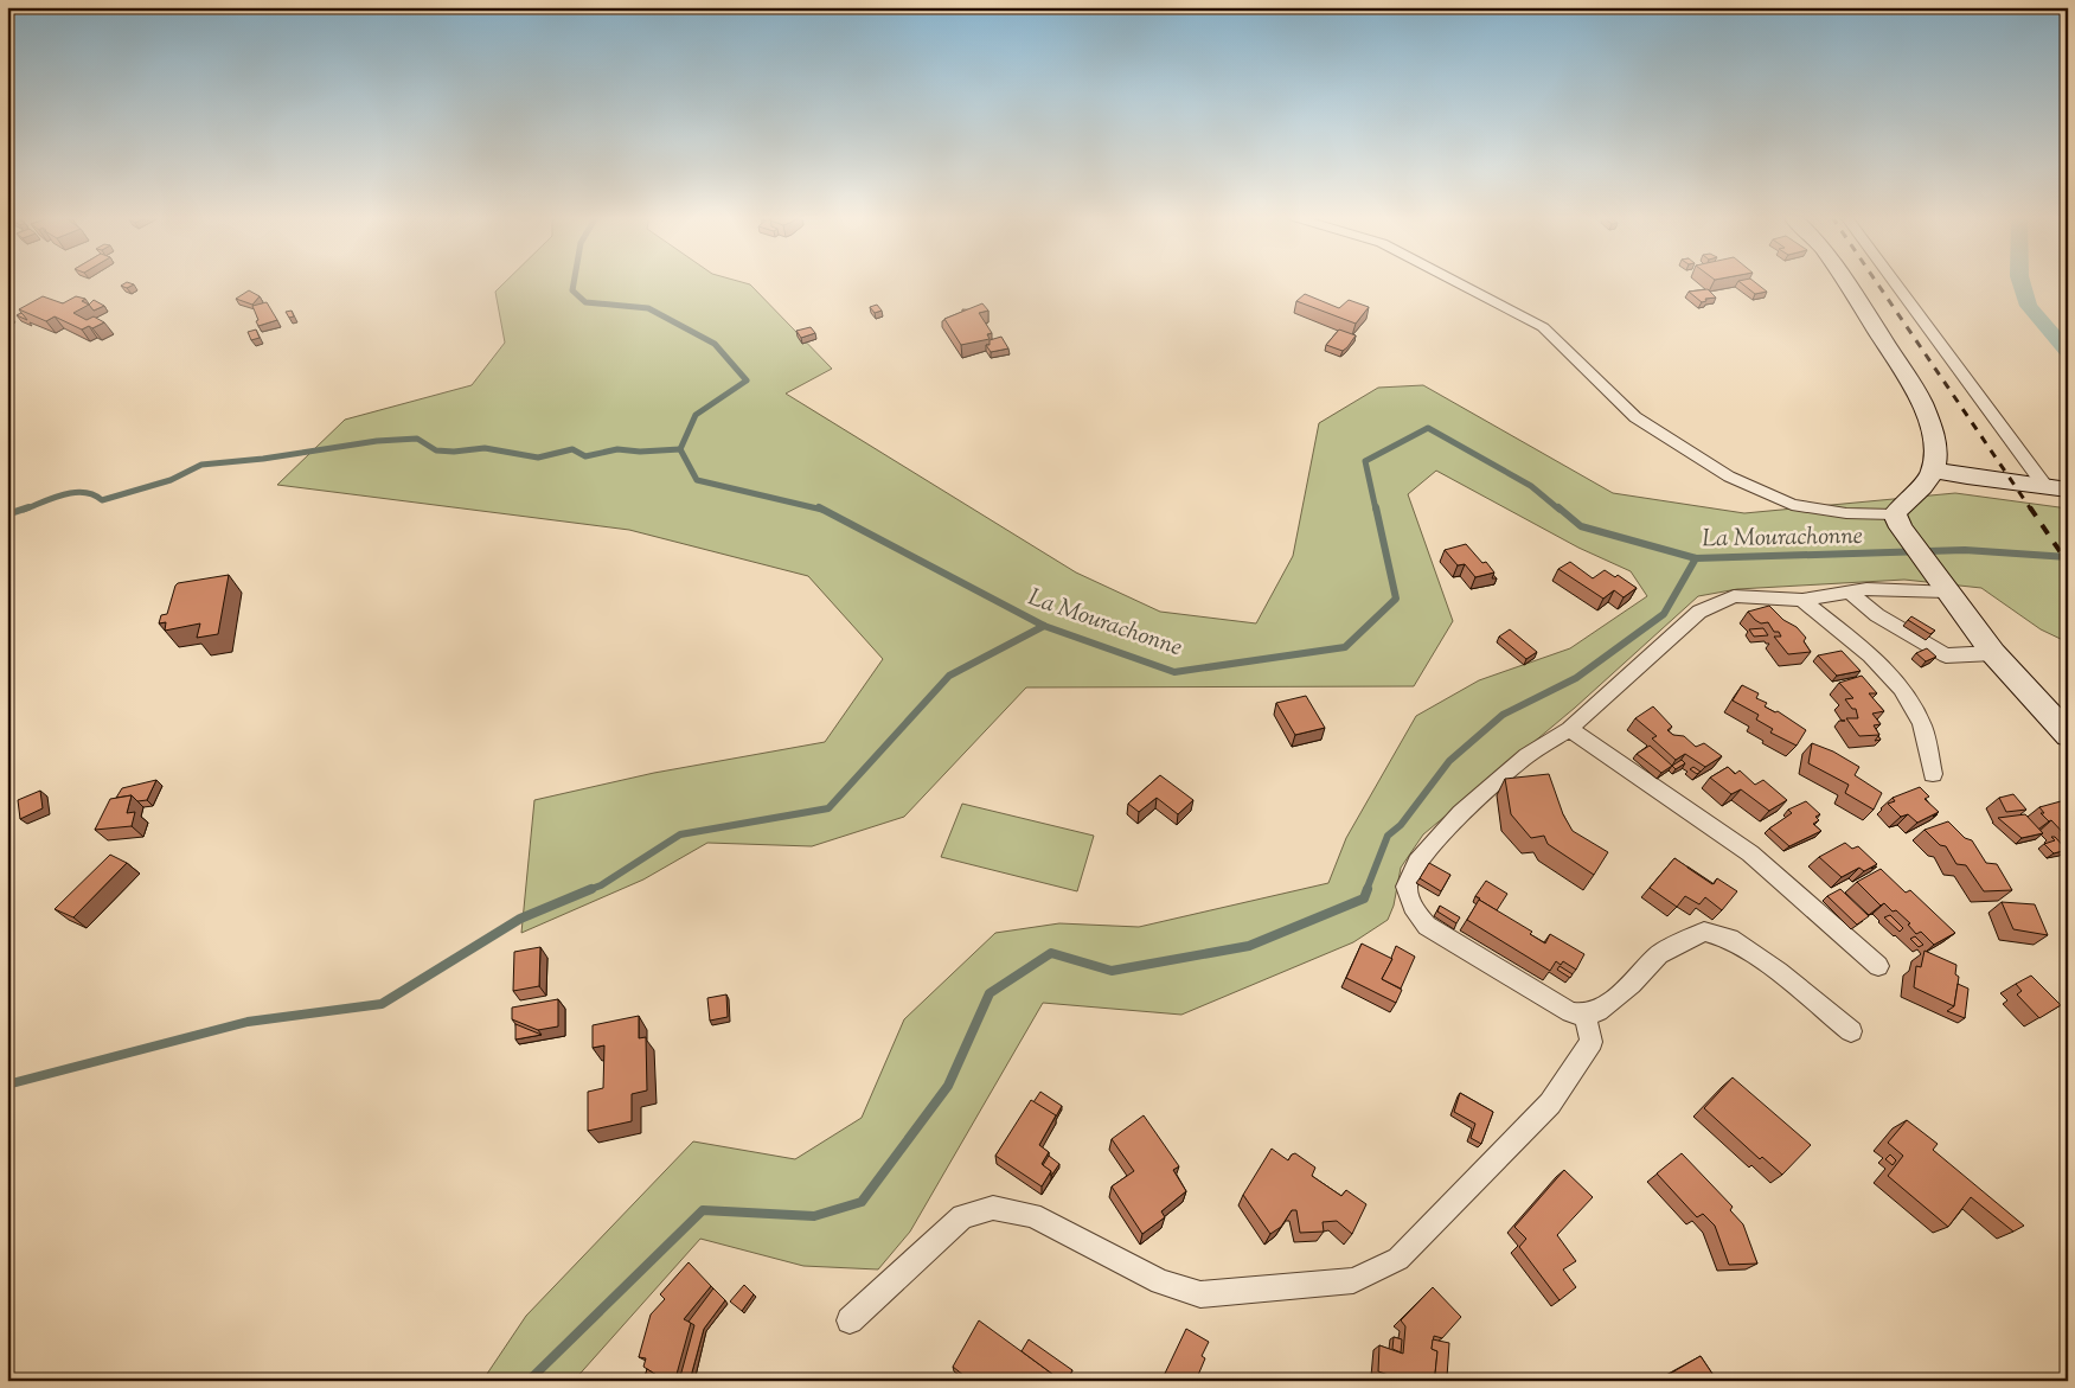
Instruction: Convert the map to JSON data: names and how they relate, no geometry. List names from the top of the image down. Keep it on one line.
{"water":["La Mourachonne"]}
